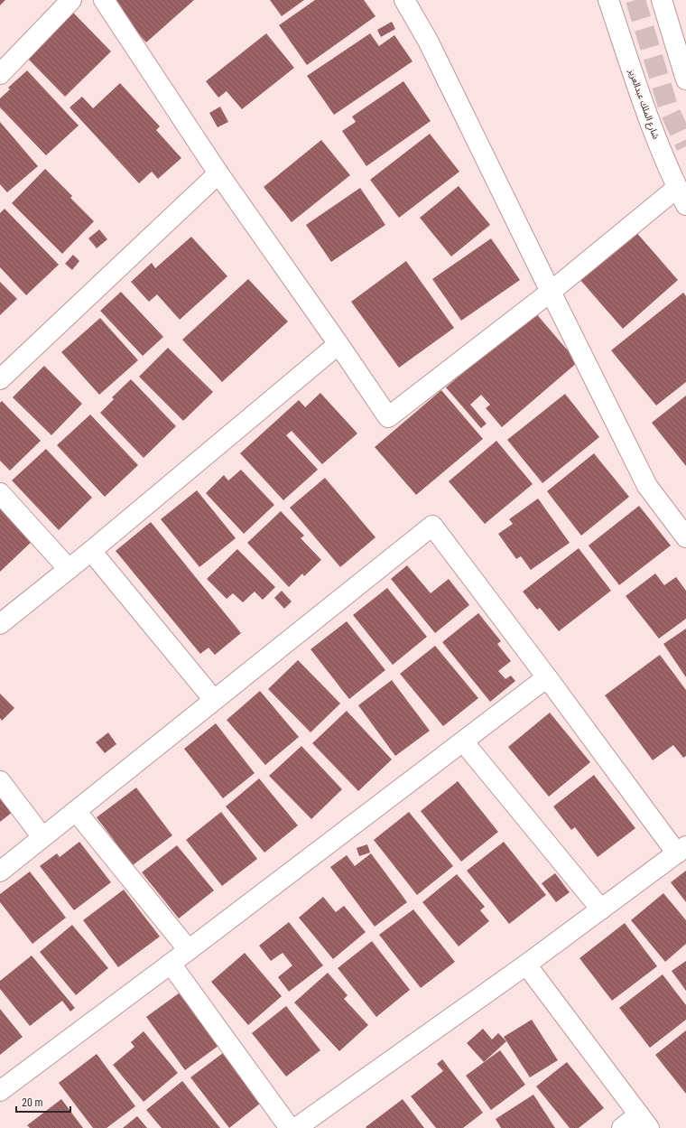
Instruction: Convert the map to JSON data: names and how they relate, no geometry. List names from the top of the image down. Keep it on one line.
{"streets":{"street":["شارع الملك عبدالعزيز"]},"scale_bar":"20 m"}
